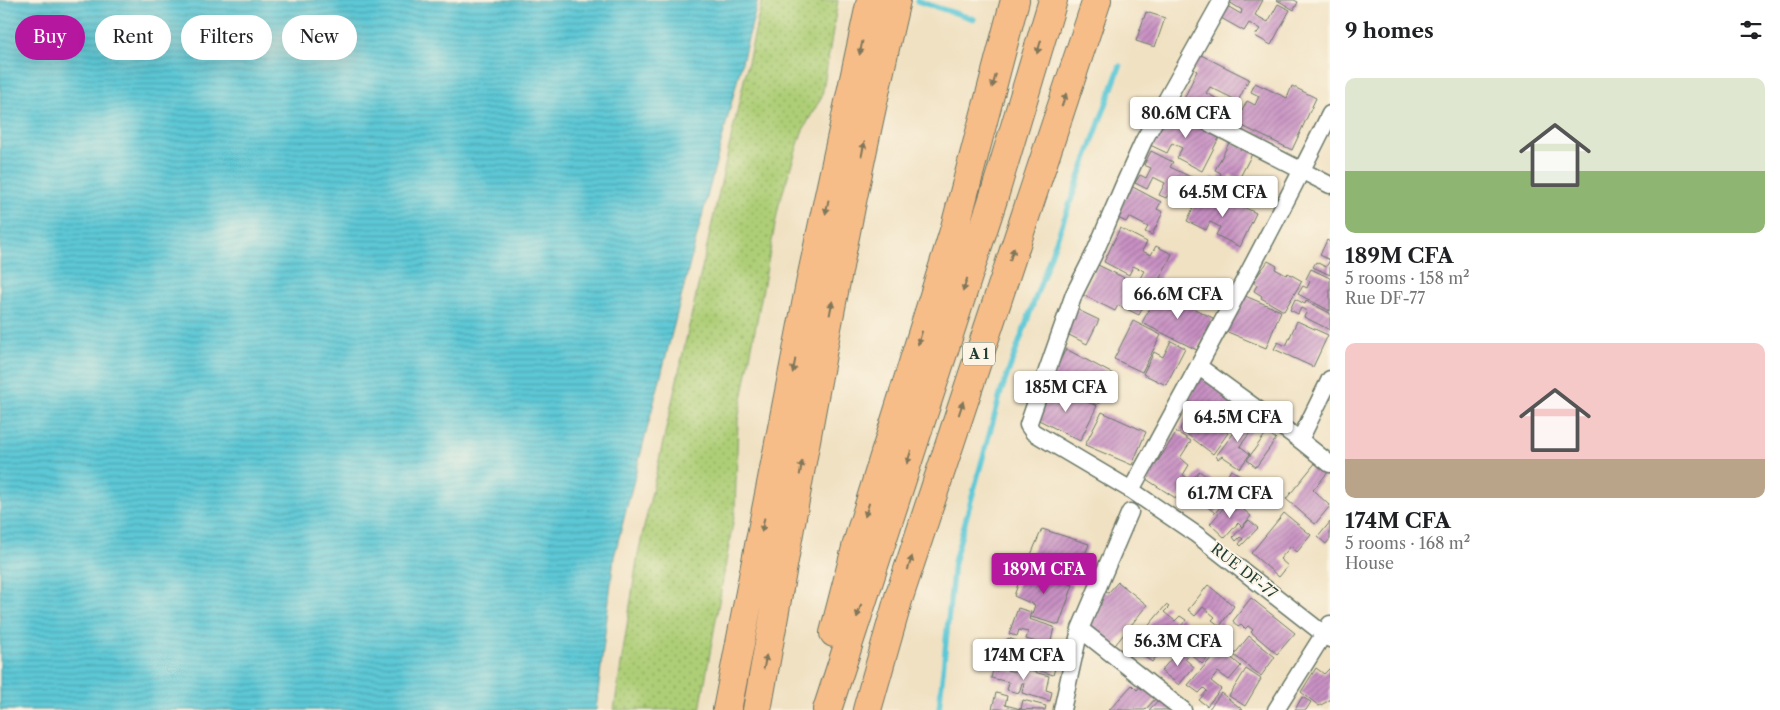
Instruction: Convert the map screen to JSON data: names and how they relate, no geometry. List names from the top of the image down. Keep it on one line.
{"streets":{"highway":["A 1"],"street":["RUE DF-77"]},"page":{"heading":"9 homes","chip":["Buy","Rent","Filters","New"],"list":[{"name":"189M CFA","note":"5 rooms · 158 m² · Rue DF-77"},{"name":"174M CFA","note":"5 rooms · 168 m² · House"}],"price":["80.6M CFA","64.5M CFA","66.6M CFA","185M CFA","64.5M CFA","61.7M CFA","189M CFA","56.3M CFA","174M CFA"]}}
